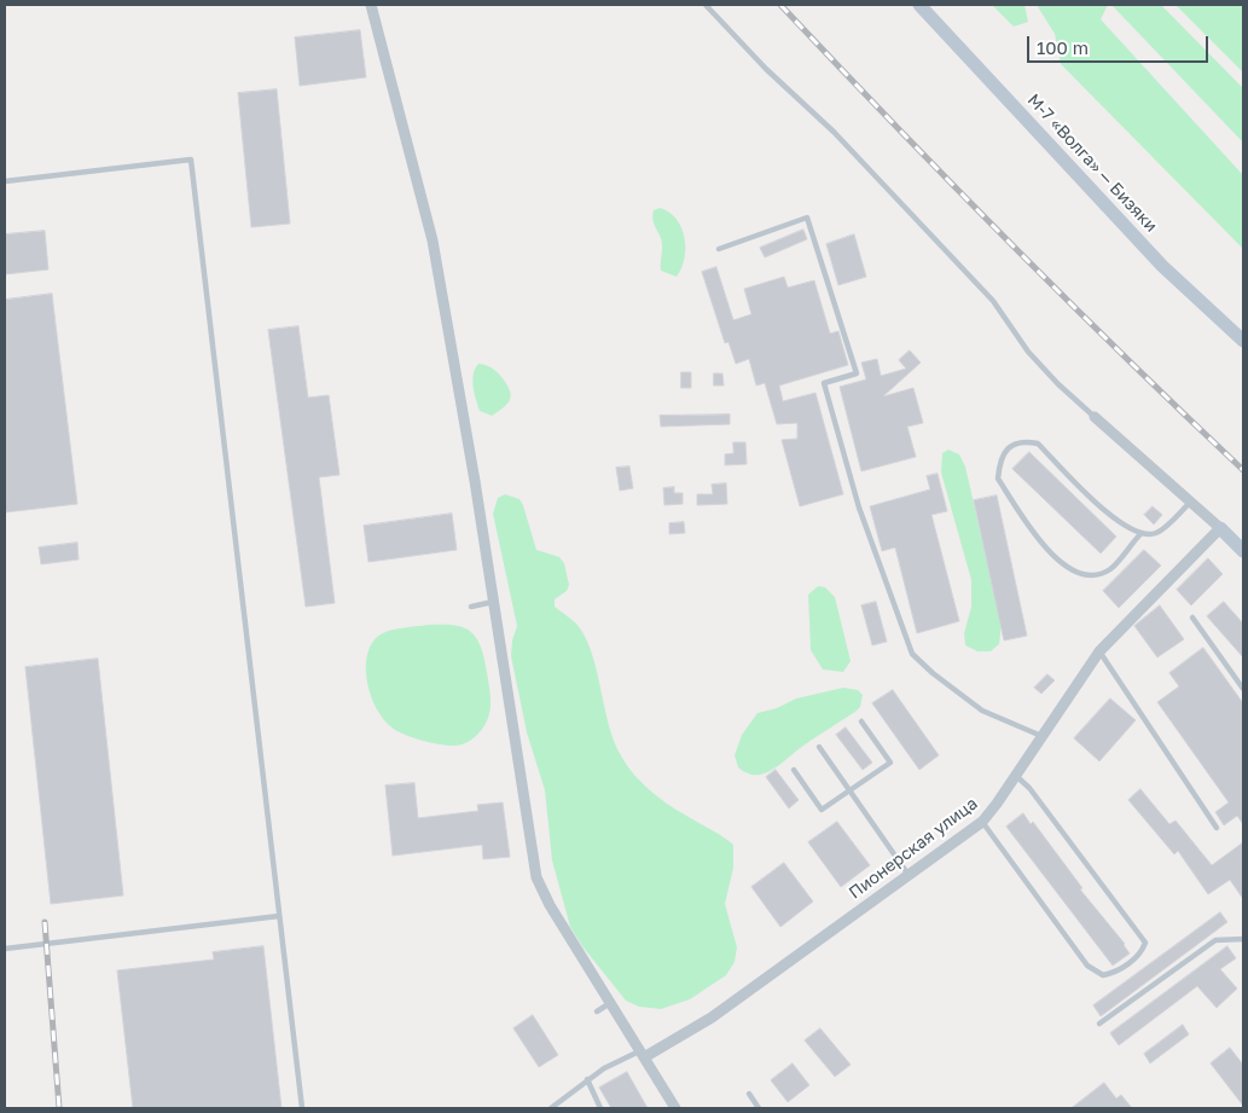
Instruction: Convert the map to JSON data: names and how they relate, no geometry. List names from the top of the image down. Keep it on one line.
{"streets":{"main road":["М-7 «Волга» — Бизяки"],"street":["Пионерская улица"]},"scale_bar":"100 m"}
